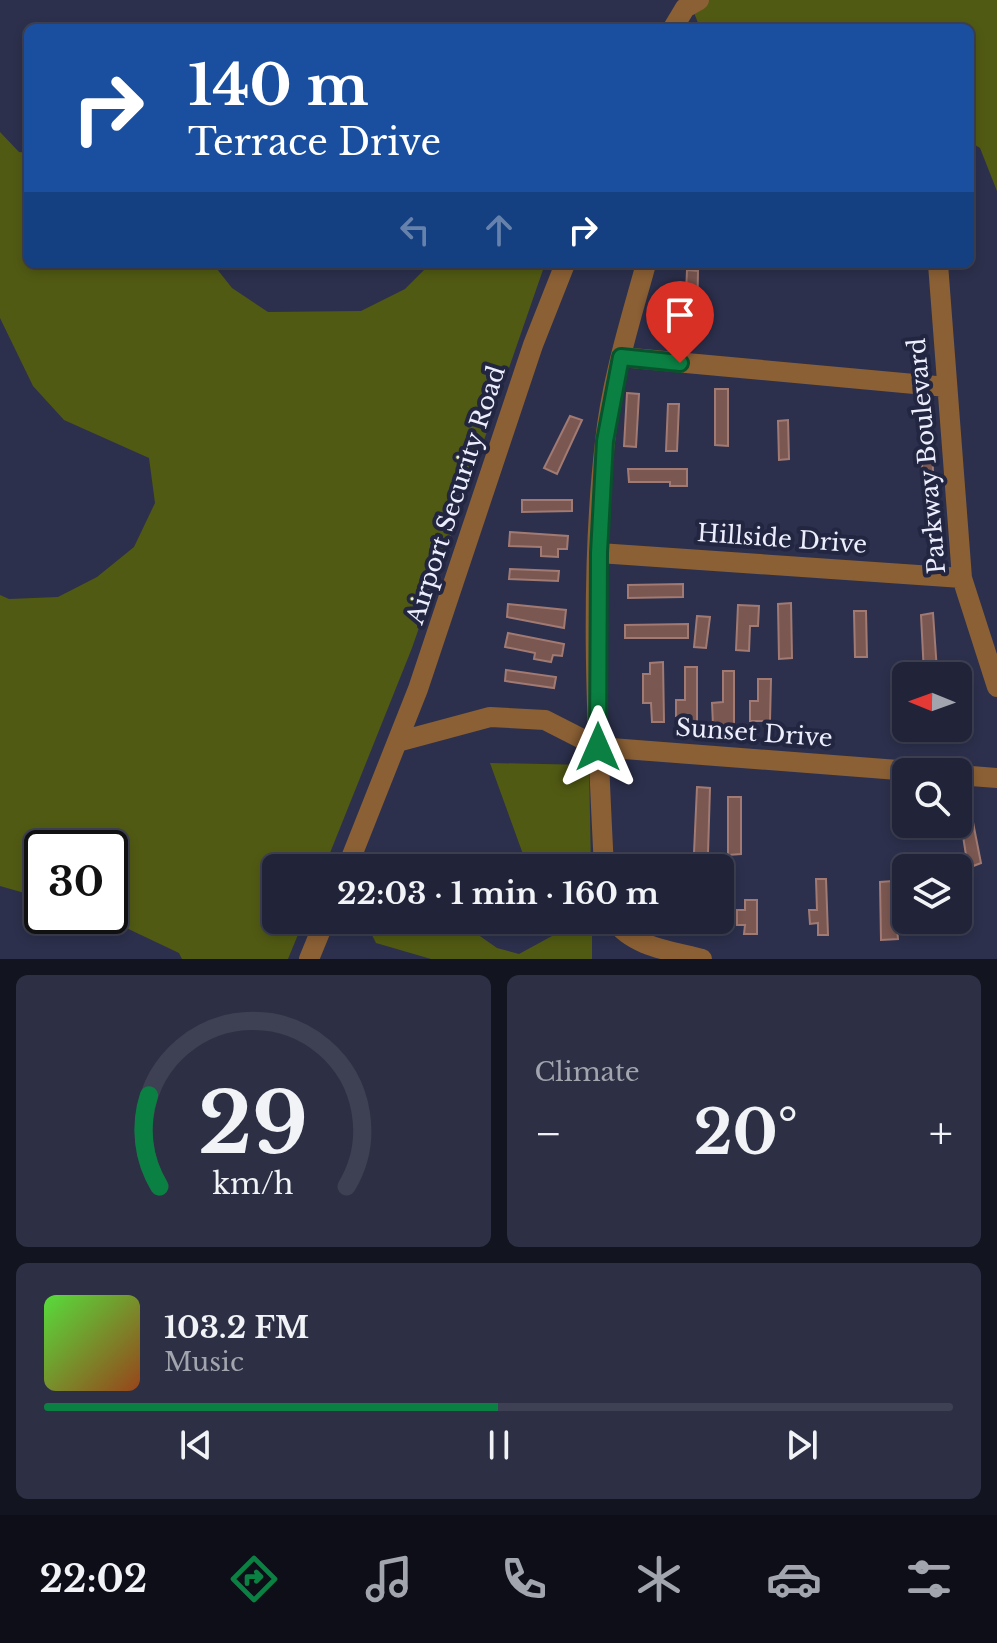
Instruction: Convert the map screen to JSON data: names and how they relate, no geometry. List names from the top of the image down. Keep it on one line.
{"streets":{"street":["Parkway Boulevard","Airport Security Road","Hillside Drive","Sunset Drive"]},"crossings":[["Parkway Boulevard","Hillside Drive"],["Airport Security Road","Sunset Drive"]],"north":"left","page":{"turn":["140 m","Terrace Drive"],"limit":"30","trip":"22:03 · 1 min · 160 m","tile":"Climate","heat":["−","20°","+"],"song":["103.2 FM","Music"],"tabs":"22:02","gauge":["29","km/h"]}}
